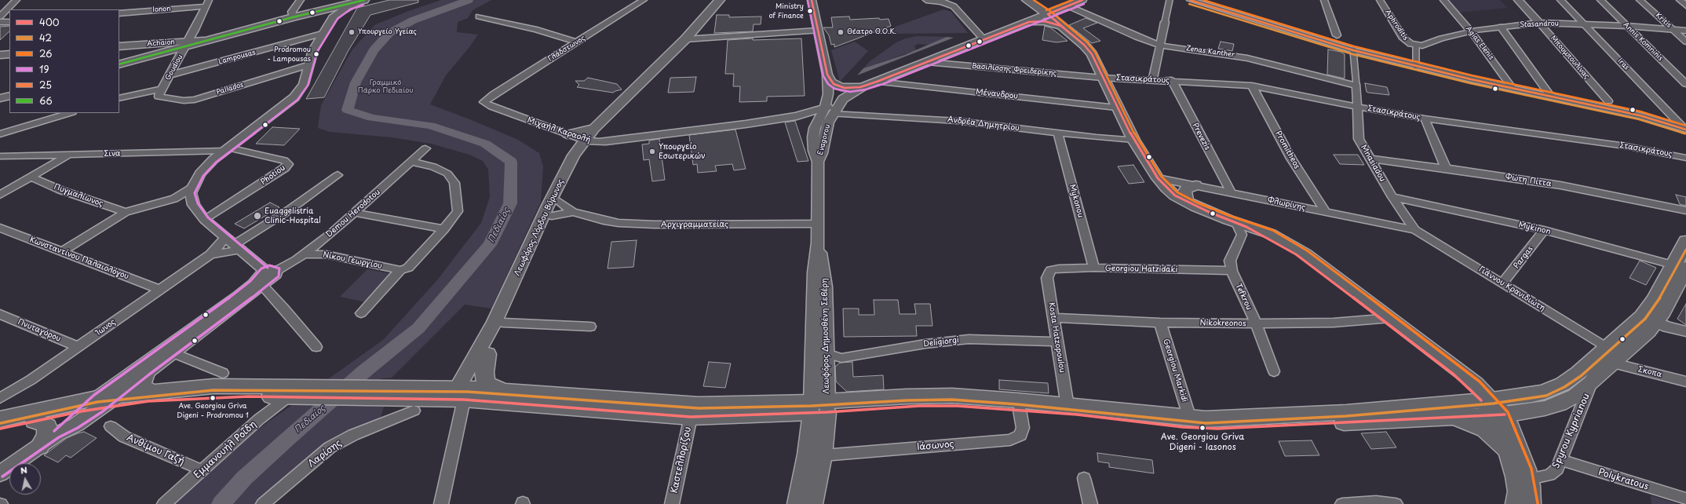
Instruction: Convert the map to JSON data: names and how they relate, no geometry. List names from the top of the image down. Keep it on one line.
{"streets":{"main road":["Λεωφόρος Λόρδου Βύρωνος","Λεωφόρος Δημοσθένη Σεβέρη"],"street":["Ionon","Kritis","Stasandrou","Aphroditis","Annis Komninis","Achaion","Agias Elenis","Γλάδστωνος","Zenas Kanther","Lampousas","Μπουμπουλίνας","Iras","Goudiou","Βασιλίσσης Φρειδερίκης","Στασικράτους","Pallados","Μένανδρου","Ανδρέα Δημητρίου","Μιχαήλ Καραολή","Prevezis","Evagorou","Promitheos","Σινα","Mnasiadou","Photiou","Φώτη Πίττα","Πυγμαλίωνος","Mykonou","Φλωρίνης","Demou Herodotou","Αρχιγραμματείας","Mykinon","Pargas","Κωνσταντίνου Παλαιολόγου","Νίκου Γεωργίου","Georgiou Hatzidaki","Γιάννου Κρανιδιώτη","Tefkrou","Nikokreonos","Ίωνος","Πνυταγόρου","Kosta Hatzopoulou","Deligiorgi","Georgiou Markidi","Σκοπα","Spyrou Kyprianou","Ιάσωνος","Ανθίμου Γαζή","Εμμανουήλ Ροΐδη","Λαρίσης","Καστελλορίζου","Polykratous"]},"crossings":[["Ionon","Goudiou"],["Kritis","Stasandrou"],["Stasandrou","Aphroditis"],["Stasandrou","Annis Komninis"],["Stasandrou","Agias Elenis"],["Stasandrou","Μπουμπουλίνας"],["Stasandrou","Iras"],["Achaion","Goudiou"],["Γλάδστωνος","Μιχαήλ Καραολή"],["Zenas Kanther","Evagorou"],["Zenas Kanther","Mnasiadou"],["Lampousas","Goudiou"],["Goudiou","Pallados"],["Βασιλίσσης Φρειδερίκης","Στασικράτους"],["Βασιλίσσης Φρειδερίκης","Evagorou"],["Στασικράτους","Prevezis"],["Στασικράτους","Promitheos"],["Στασικράτους","Mnasiadou"],["Μένανδρου","Evagorou"],["Ανδρέα Δημητρίου","Μιχαήλ Καραολή"],["Ανδρέα Δημητρίου","Evagorou"],["Ανδρέα Δημητρίου","Mykonou"],["Μιχαήλ Καραολή","Evagorou"],["Μιχαήλ Καραολή","Λεωφόρος Λόρδου Βύρωνος"],["Prevezis","Φλωρίνης"],["Evagorou","Λεωφόρος Δημοσθένη Σεβέρη"],["Promitheos","Φλωρίνης"],["Σινα","Photiou"],["Mnasiadou","Φώτη Πίττα"],["Mnasiadou","Φλωρίνης"],["Mnasiadou","Mykinon"],["Mnasiadou","Γιάννου Κρανιδιώτη"],["Mykonou","Georgiou Hatzidaki"],["Φλωρίνης","Γιάννου Κρανιδιώτη"],["Demou Herodotou","Νίκου Γεωργίου"],["Αρχιγραμματείας","Λεωφόρος Λόρδου Βύρωνος"],["Αρχιγραμματείας","Λεωφόρος Δημοσθένη Σεβέρη"],["Mykinon","Pargas"],["Pargas","Γιάννου Κρανιδιώτη"],["Κωνσταντίνου Παλαιολόγου","Ίωνος"],["Georgiou Hatzidaki","Tefkrou"],["Georgiou Hatzidaki","Kosta Hatzopoulou"],["Γιάννου Κρανιδιώτη","Σκοπα"],["Tefkrou","Nikokreonos"],["Nikokreonos","Kosta Hatzopoulou"],["Nikokreonos","Georgiou Markidi"],["Ίωνος","Πνυταγόρου"],["Λεωφόρος Δημοσθένη Σεβέρη","Deligiorgi"],["Λεωφόρος Δημοσθένη Σεβέρη","Ιάσωνος"],["Kosta Hatzopoulou","Deligiorgi"],["Spyrou Kyprianou","Polykratous"],["Ανθίμου Γαζή","Εμμανουήλ Ροΐδη"]],"water":["Πεδιαίος"],"parks":["Γραμμικό Πάρκο Πεδιαίου"],"places":["Ministry of Finance","Υπουργείο Υγείας","Θέατρο Θ.Ο.Κ.","Prodromou - Lampousas","Υπουργείο Εσωτερικών","Euaggelistria Clinic-Hospital","Ave. Georgiou Griva Digeni - Prodromou 1","Ave. Georgiou Griva Digeni - Iasonos"],"lines":["transit line 400","transit line 26","transit line 25","transit line 66","transit line 19","transit line 42"],"legend":["400","42","26","19","25","66"],"north":"top"}
